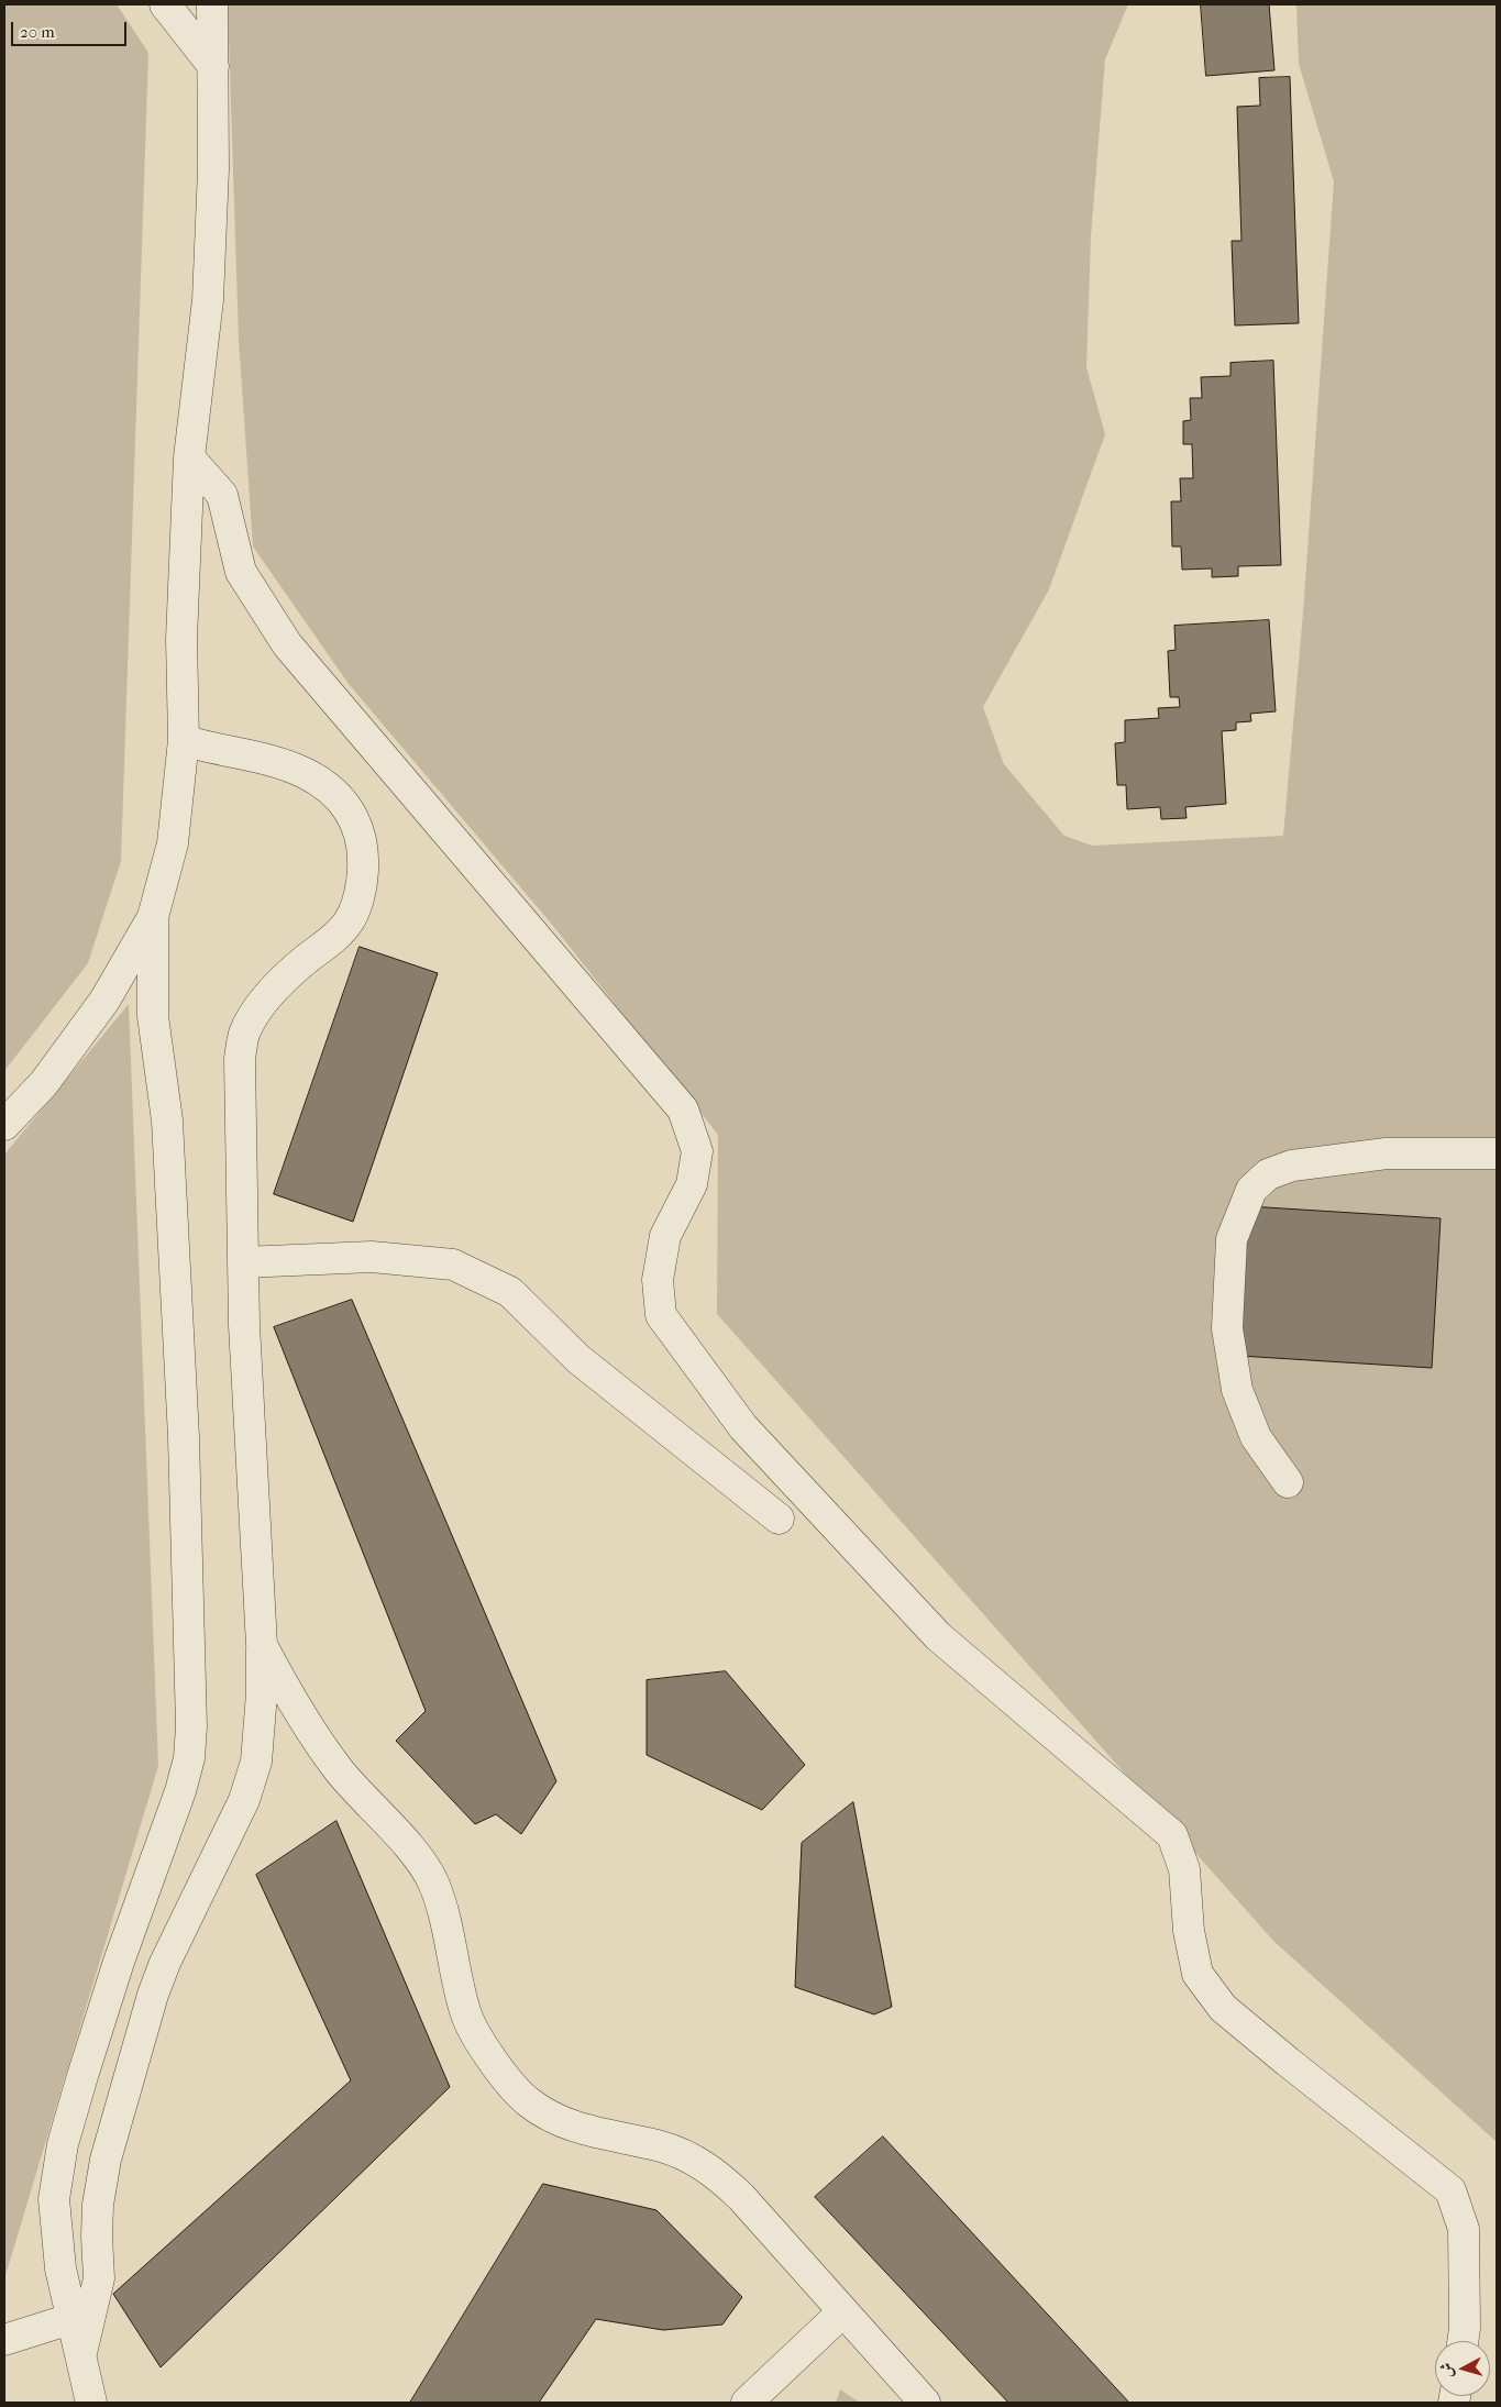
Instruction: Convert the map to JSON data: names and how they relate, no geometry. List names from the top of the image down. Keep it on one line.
{"scale_bar":"20 m","north":"left"}
